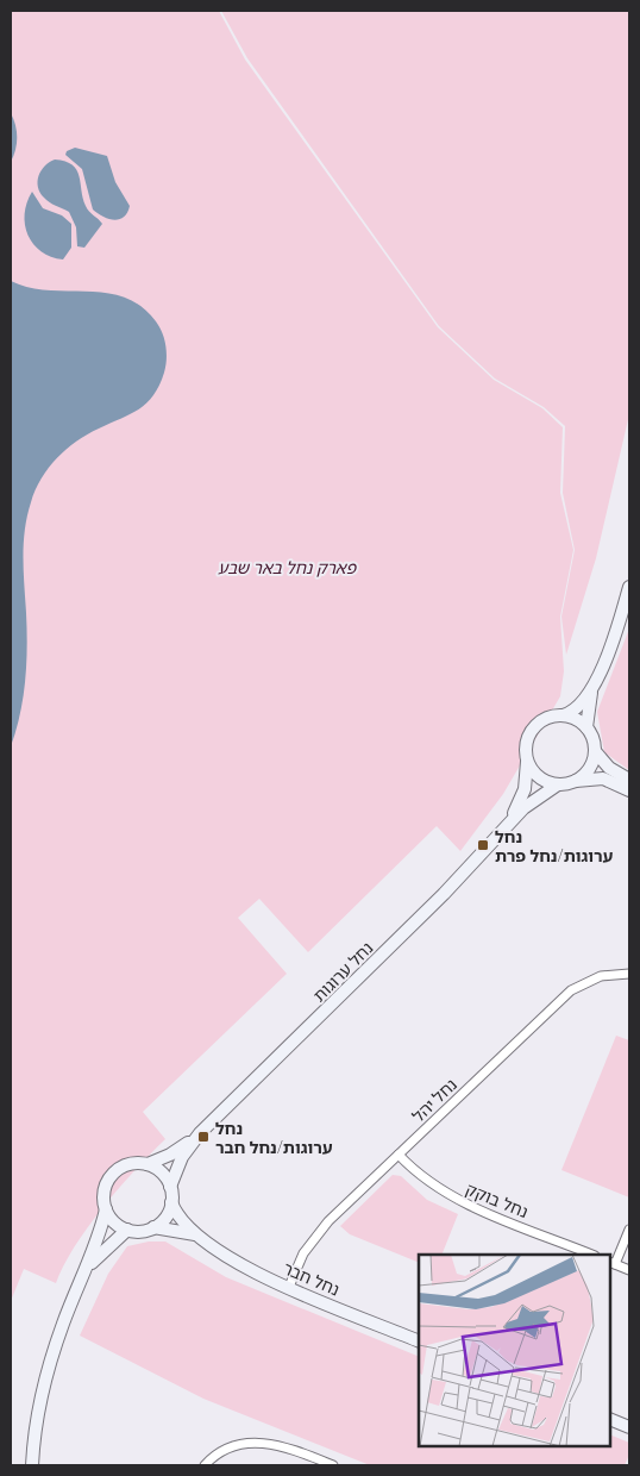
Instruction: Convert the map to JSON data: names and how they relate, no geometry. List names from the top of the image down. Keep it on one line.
{"streets":{"street":["נחל ערוגות","נחל יהל","נחל בוקק","נחל חבר"]},"crossings":[["נחל ערוגות","נחל חבר"],["נחל יהל","נחל בוקק"],["נחל יהל","נחל חבר"]],"parks":["פארק נחל באר שבע"],"places":{"transit":["נחל ערוגות/נחל פרת","נחל ערוגות/נחל חבר"]}}
